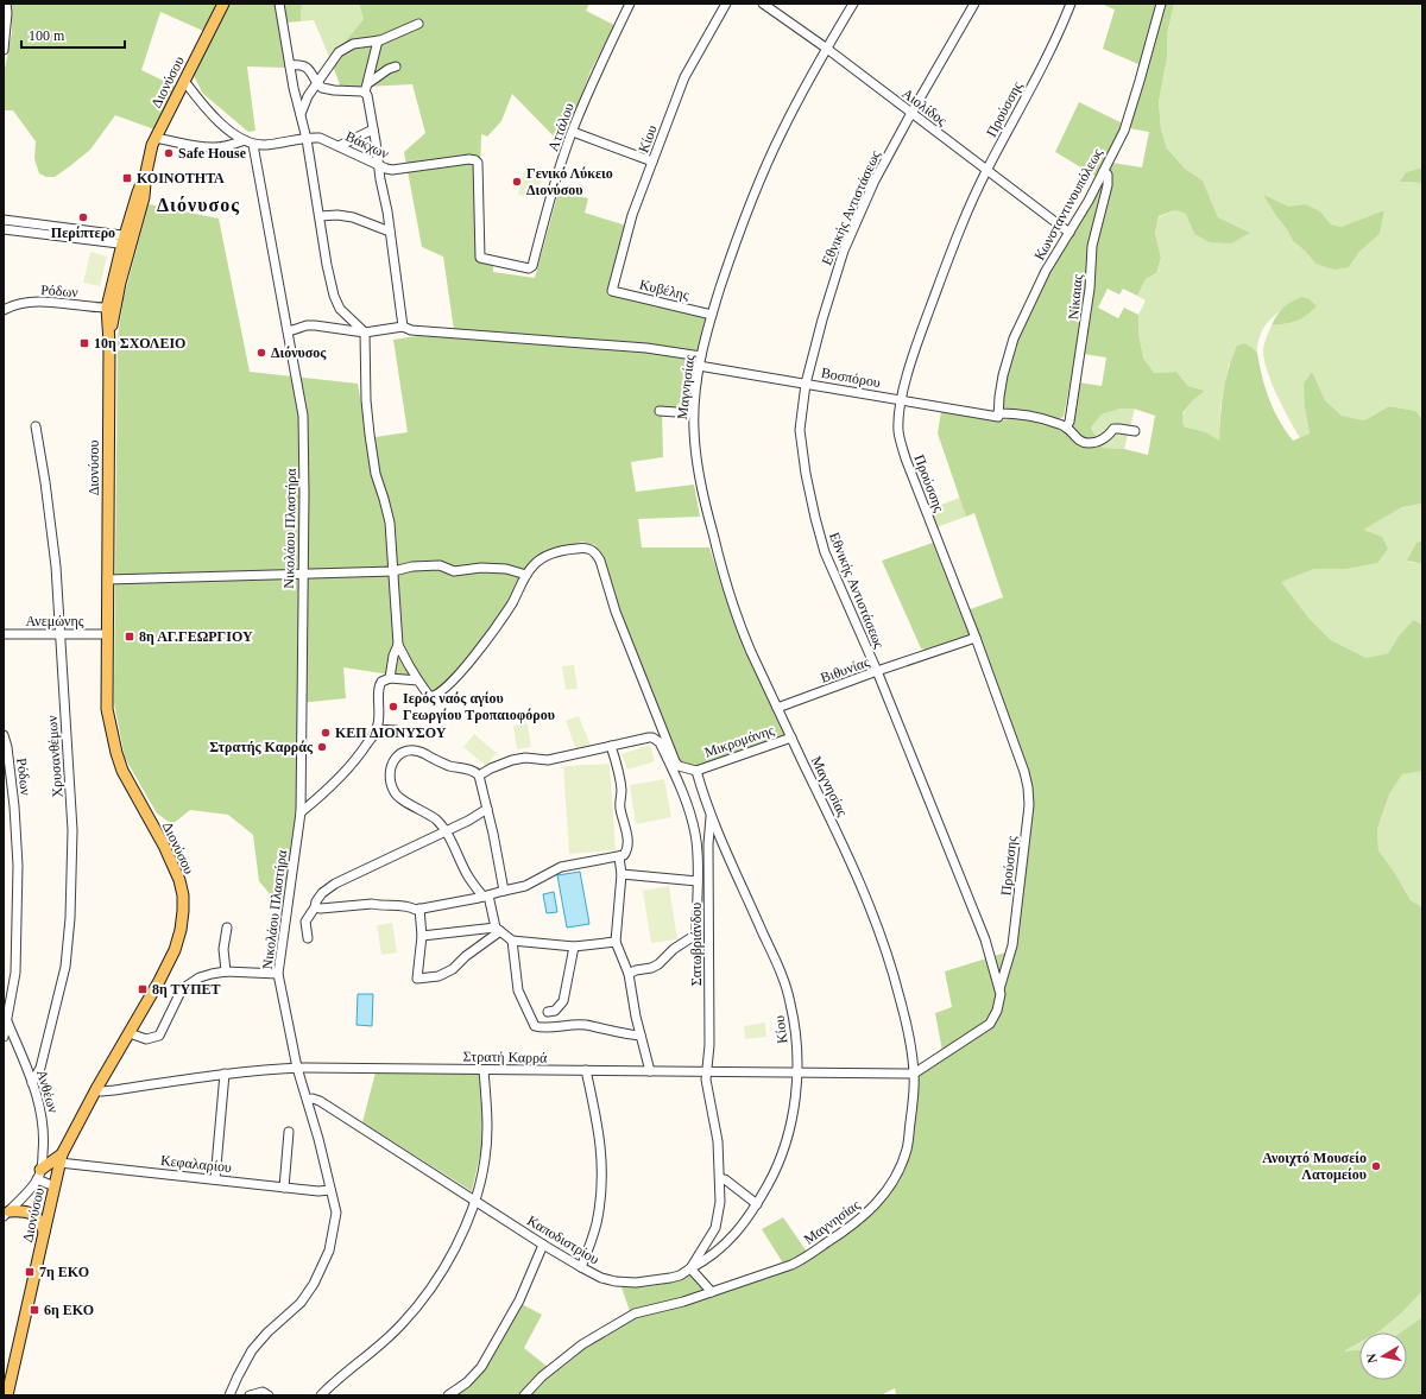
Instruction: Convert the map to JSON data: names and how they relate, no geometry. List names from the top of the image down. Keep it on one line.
{"streets":{"main road":["Διονύσου"],"street":["Αιολίδος","Προύσσης","Αττάλου","Κίου","Βάκχων","Κωνσταντινουπόλεως","Εθνικής Αντιστάσεως","Κυβέλης","Ρόδων","Νίκαιας","Βοσπόρου","Μαγνησίας","Νικολάου Πλαστήρα","Ανεμώνης","Βιθυνίας","Μικρομάνης","Χρυσανθέμων","Σατωβριάνδου","Στρατή Καρρά","Ανθέων","Κεφαλαρίου","Καποδιστρίου"]},"crossings":[["Διονύσου","Ρόδων"],["Διονύσου","Ανεμώνης"],["Διονύσου","Στρατή Καρρά"],["Διονύσου","Κεφαλαρίου"],["Αιολίδος","Προύσσης"],["Αιολίδος","Κωνσταντινουπόλεως"],["Αιολίδος","Εθνικής Αντιστάσεως"],["Αιολίδος","Μαγνησίας"],["Προύσσης","Εθνικής Αντιστάσεως"],["Προύσσης","Βοσπόρου"],["Προύσσης","Βιθυνίας"],["Αττάλου","Βάκχων"],["Κίου","Κυβέλης"],["Κίου","Μικρομάνης"],["Κίου","Σατωβριάνδου"],["Κίου","Στρατή Καρρά"],["Κίου","Καποδιστρίου"],["Βάκχων","Νικολάου Πλαστήρα"],["Κωνσταντινουπόλεως","Νίκαιας"],["Κωνσταντινουπόλεως","Βοσπόρου"],["Εθνικής Αντιστάσεως","Βοσπόρου"],["Εθνικής Αντιστάσεως","Μαγνησίας"],["Εθνικής Αντιστάσεως","Βιθυνίας"],["Εθνικής Αντιστάσεως","Στρατή Καρρά"],["Κυβέλης","Μαγνησίας"],["Ρόδων","Ανθέων"],["Νίκαιας","Βοσπόρου"],["Βοσπόρου","Μαγνησίας"],["Μαγνησίας","Βιθυνίας"],["Μαγνησίας","Μικρομάνης"],["Μαγνησίας","Στρατή Καρρά"],["Νικολάου Πλαστήρα","Στρατή Καρρά"],["Νικολάου Πλαστήρα","Κεφαλαρίου"],["Νικολάου Πλαστήρα","Καποδιστρίου"],["Ανεμώνης","Χρυσανθέμων"],["Χρυσανθέμων","Ανθέων"],["Σατωβριάνδου","Στρατή Καρρά"]],"districts":["Διόνυσος"],"places":{"other":["Safe House","Γενικό Λύκειο Διονύσου","Περίπτερο","Διόνυσος","Ιερός ναός αγίου Γεωργίου Τροπαιοφόρου","ΚΕΠ ΔΙΟΝΥΣΟΥ","Στρατής Καρράς","Ανοιχτό Μουσείο Λατομείου"],"transit":["ΚΟΙΝΟΤΗΤΑ","10η ΣΧΟΛΕΙΟ","8η ΑΓ.ΓΕΩΡΓΙΟΥ","8η ΤΥΠΕΤ","7η ΕΚΟ","6η ΕΚΟ"]},"scale_bar":"100 m","north":"left"}
